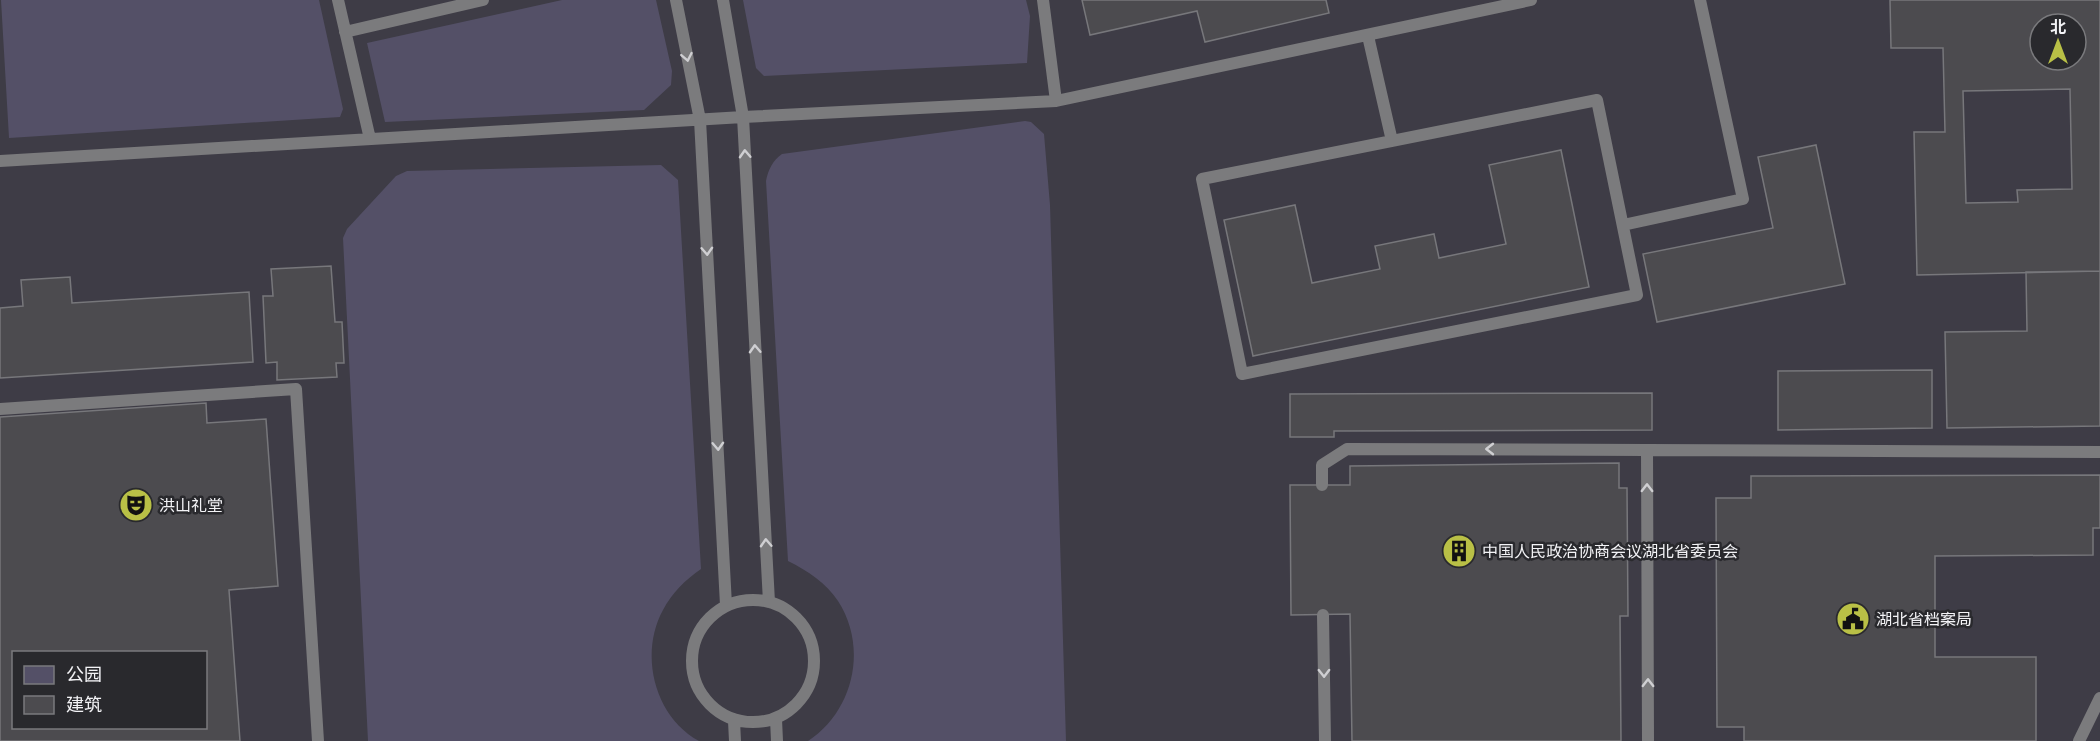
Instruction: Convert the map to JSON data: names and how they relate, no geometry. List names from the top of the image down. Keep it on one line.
{"places":{"theatre":["洪山礼堂"],"building":["中国人民政治协商会议湖北省委员会"],"public building":["湖北省档案局"]},"legend":["公园","建筑"],"north":"top"}
